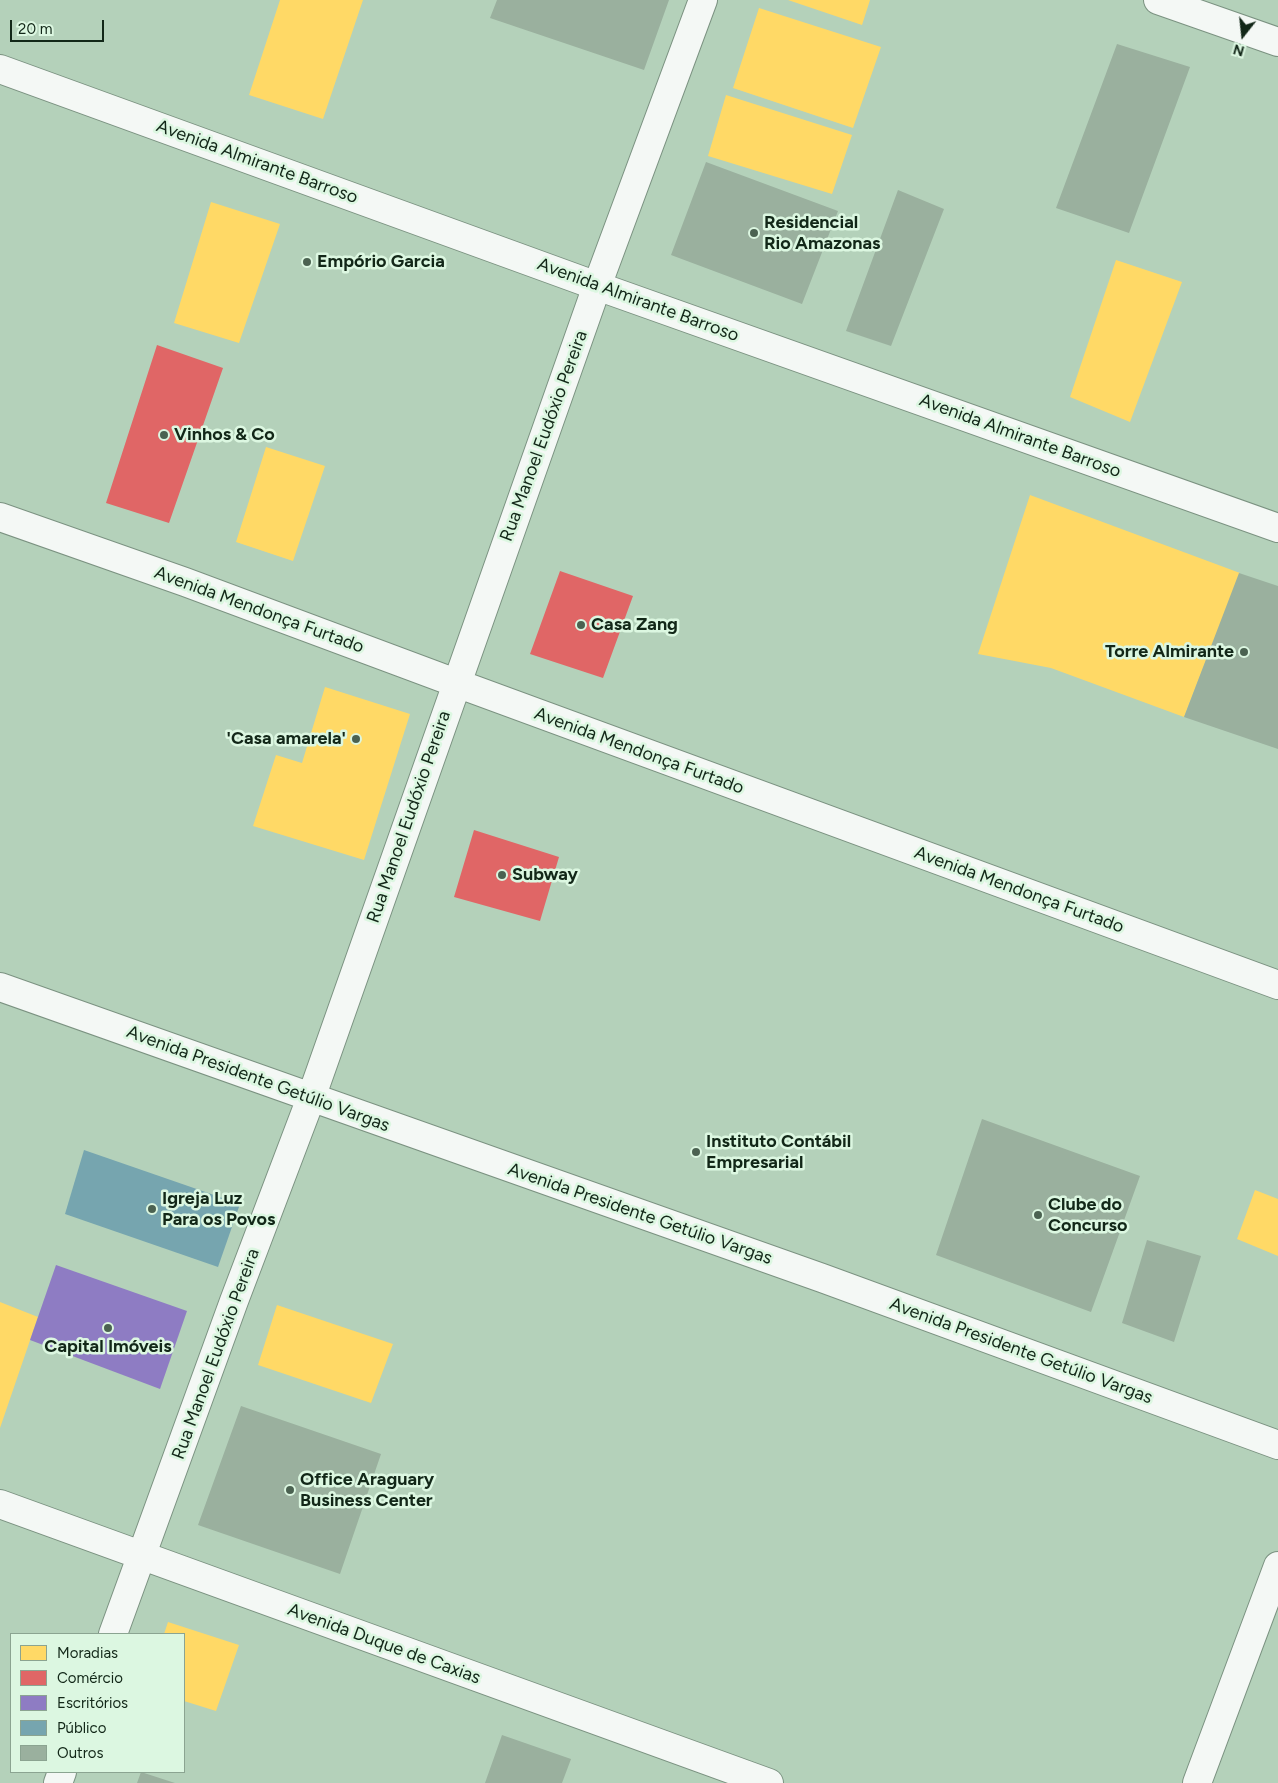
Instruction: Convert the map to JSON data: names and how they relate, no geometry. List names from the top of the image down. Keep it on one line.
{"streets":{"street":["Avenida Almirante Barroso","Rua Manoel Eudóxio Pereira","Avenida Mendonça Furtado","Avenida Presidente Getúlio Vargas","Avenida Duque de Caxias"]},"crossings":[["Avenida Almirante Barroso","Rua Manoel Eudóxio Pereira"],["Rua Manoel Eudóxio Pereira","Avenida Mendonça Furtado"],["Rua Manoel Eudóxio Pereira","Avenida Presidente Getúlio Vargas"],["Rua Manoel Eudóxio Pereira","Avenida Duque de Caxias"]],"places":["Residencial Rio Amazonas","Empório Garcia","Vinhos & Co","Casa Zang","Torre Almirante","'Casa amarela'","Subway","Instituto Contábil Empresarial","Igreja Luz Para os Povos","Clube do Concurso","Capital Imóveis","Office Araguary Business Center"],"legend":["Moradias","Comércio","Escritórios","Público","Outros"],"scale_bar":"20 m","north":"bottom"}
